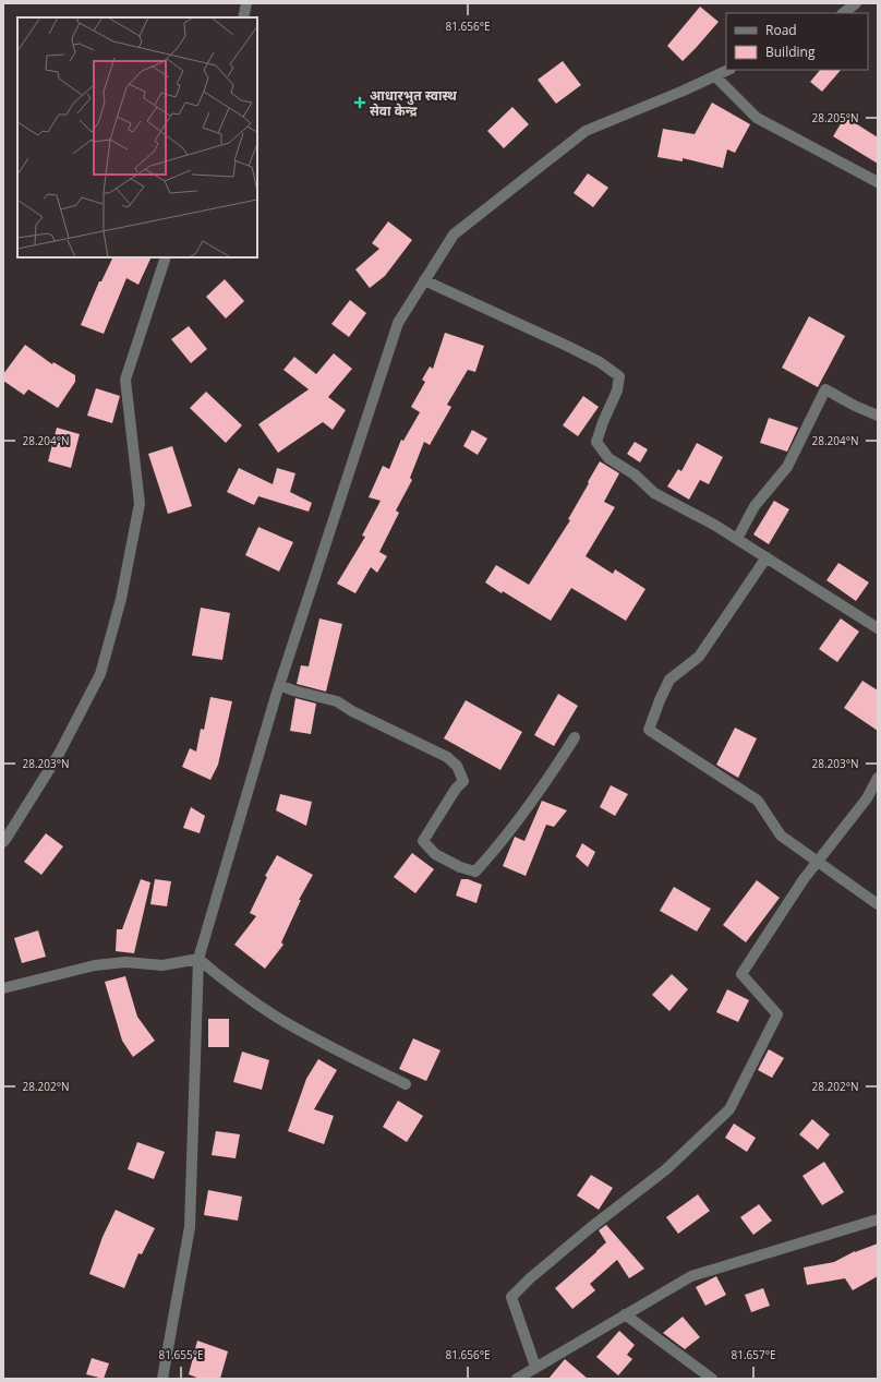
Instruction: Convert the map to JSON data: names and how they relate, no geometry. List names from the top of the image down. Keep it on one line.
{"places":{"health":["आधारभुत स्वास्थ सेवा केन्द्र"]},"legend":["Road","Building"],"coordinates":["81.656°E","28.205°N","28.204°N","28.203°N","28.202°N","81.655°E","81.657°E"]}
